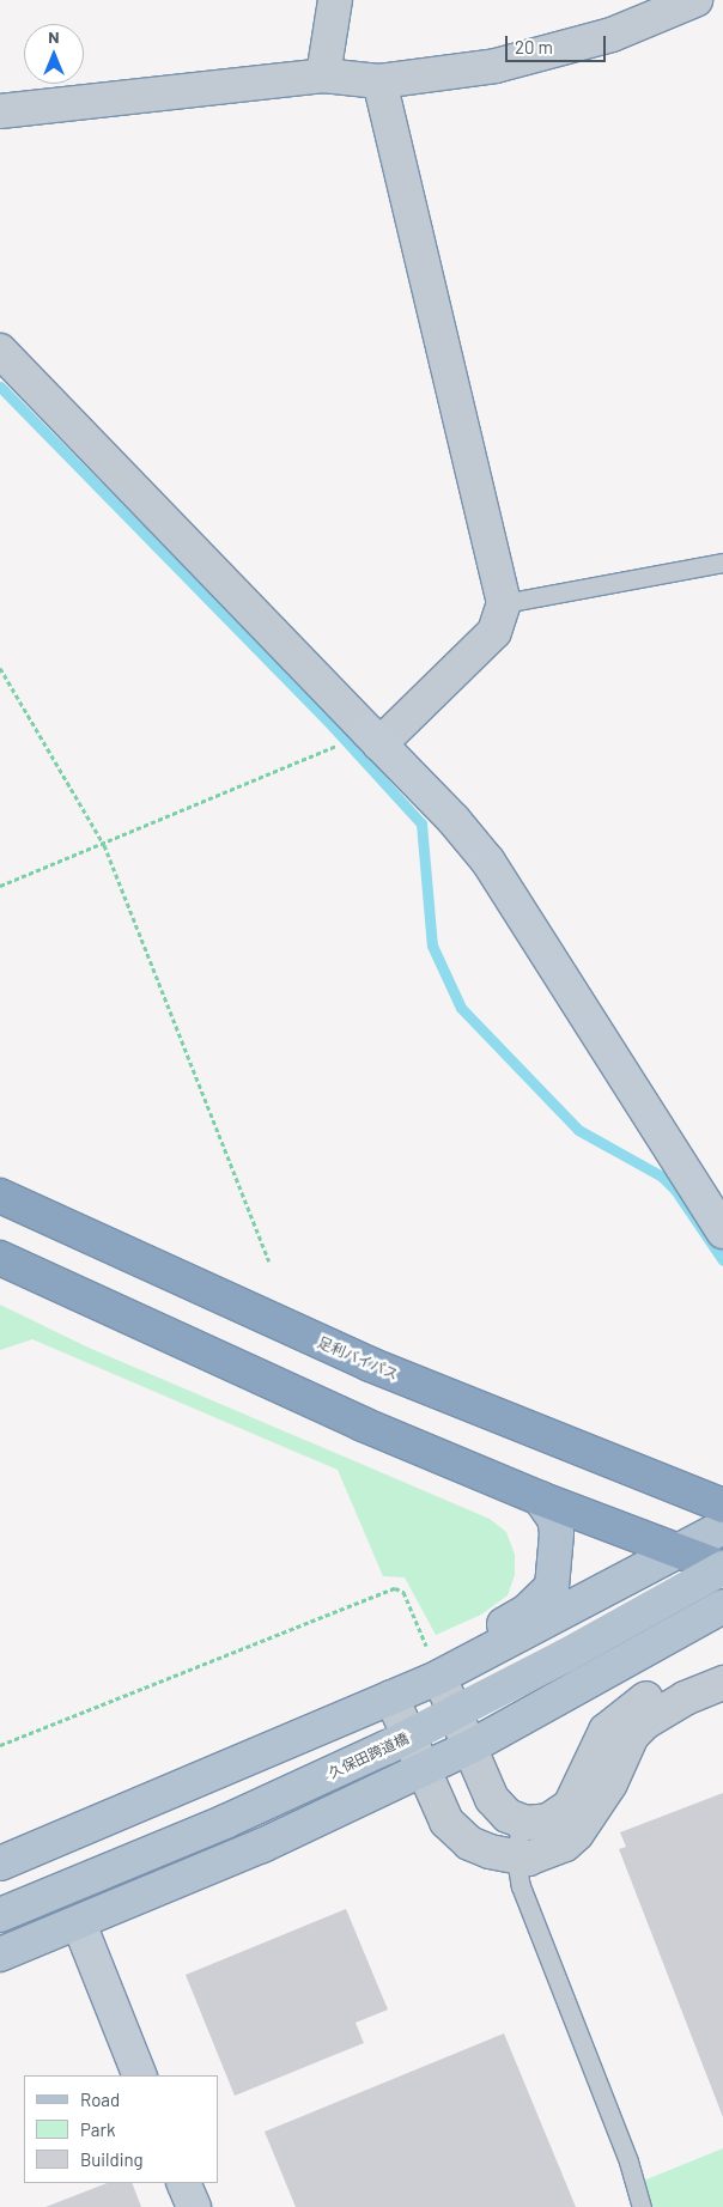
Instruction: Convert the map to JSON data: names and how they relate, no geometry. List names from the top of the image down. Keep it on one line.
{"streets":{"highway":["足利バイパス"],"main road":["久保田跨道橋"]},"legend":["Road","Park","Building"],"scale_bar":"20 m","north":"top"}
